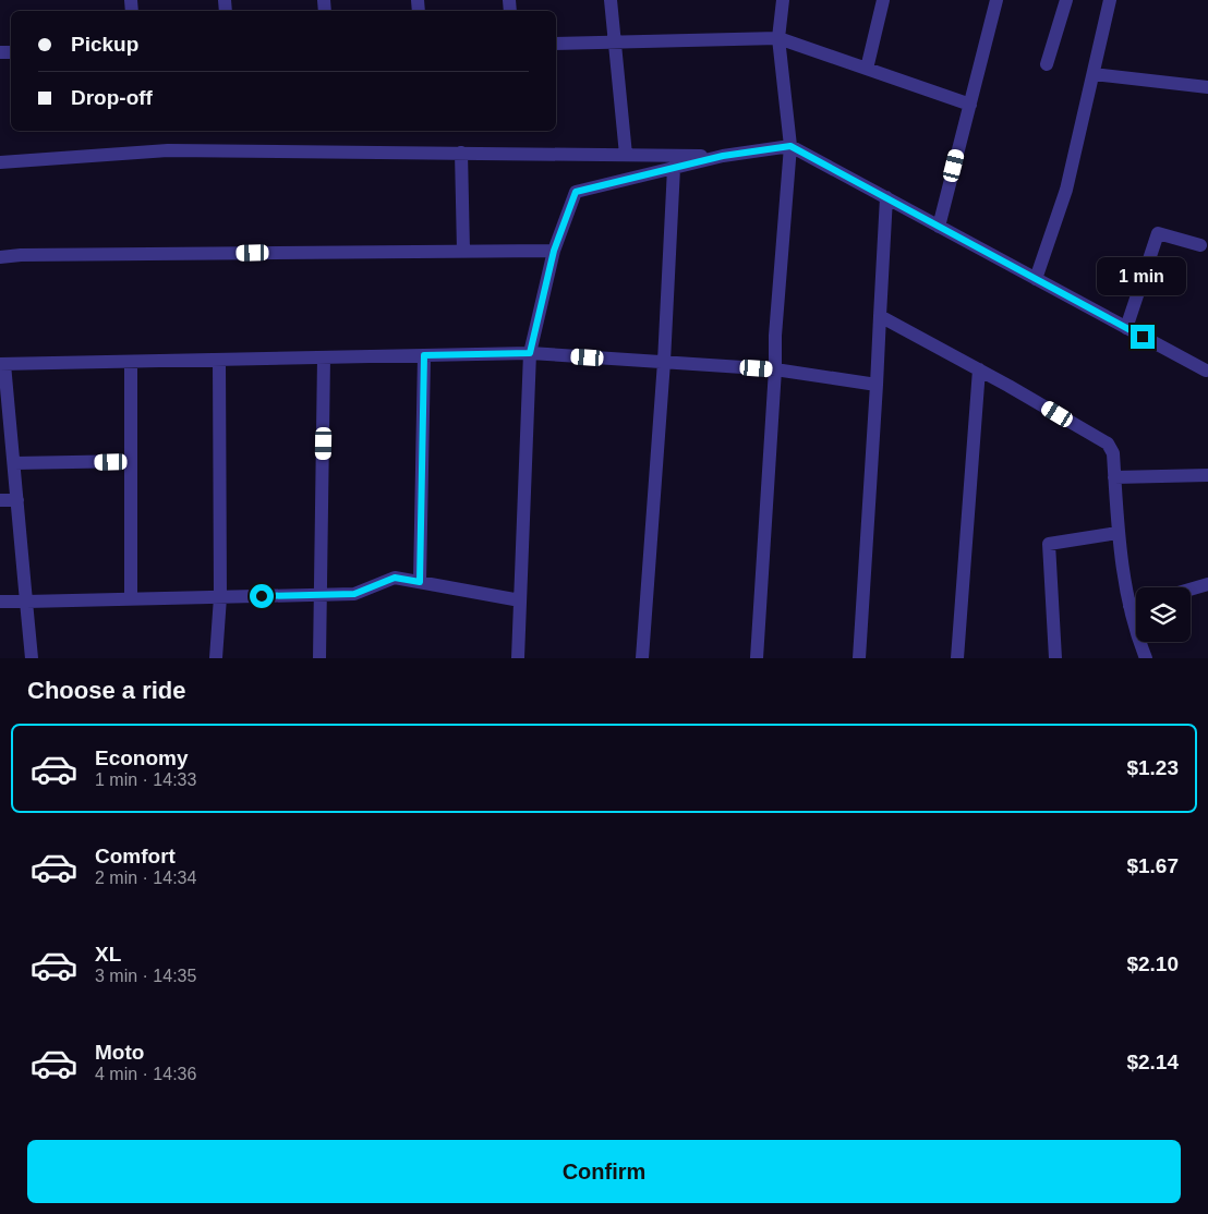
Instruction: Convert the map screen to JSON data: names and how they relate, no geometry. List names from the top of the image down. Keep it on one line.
{"page":{"banner":["Pickup","Drop-off"],"bubble":"1 min","heading":"Choose a ride","list":[{"name":"Economy","note":"1 min · 14:33","value":"$1.23"},{"name":"Comfort","note":"2 min · 14:34","value":"$1.67"},{"name":"XL","note":"3 min · 14:35","value":"$2.10"},{"name":"Moto","note":"4 min · 14:36","value":"$2.14"}],"buttons":"Confirm"}}
